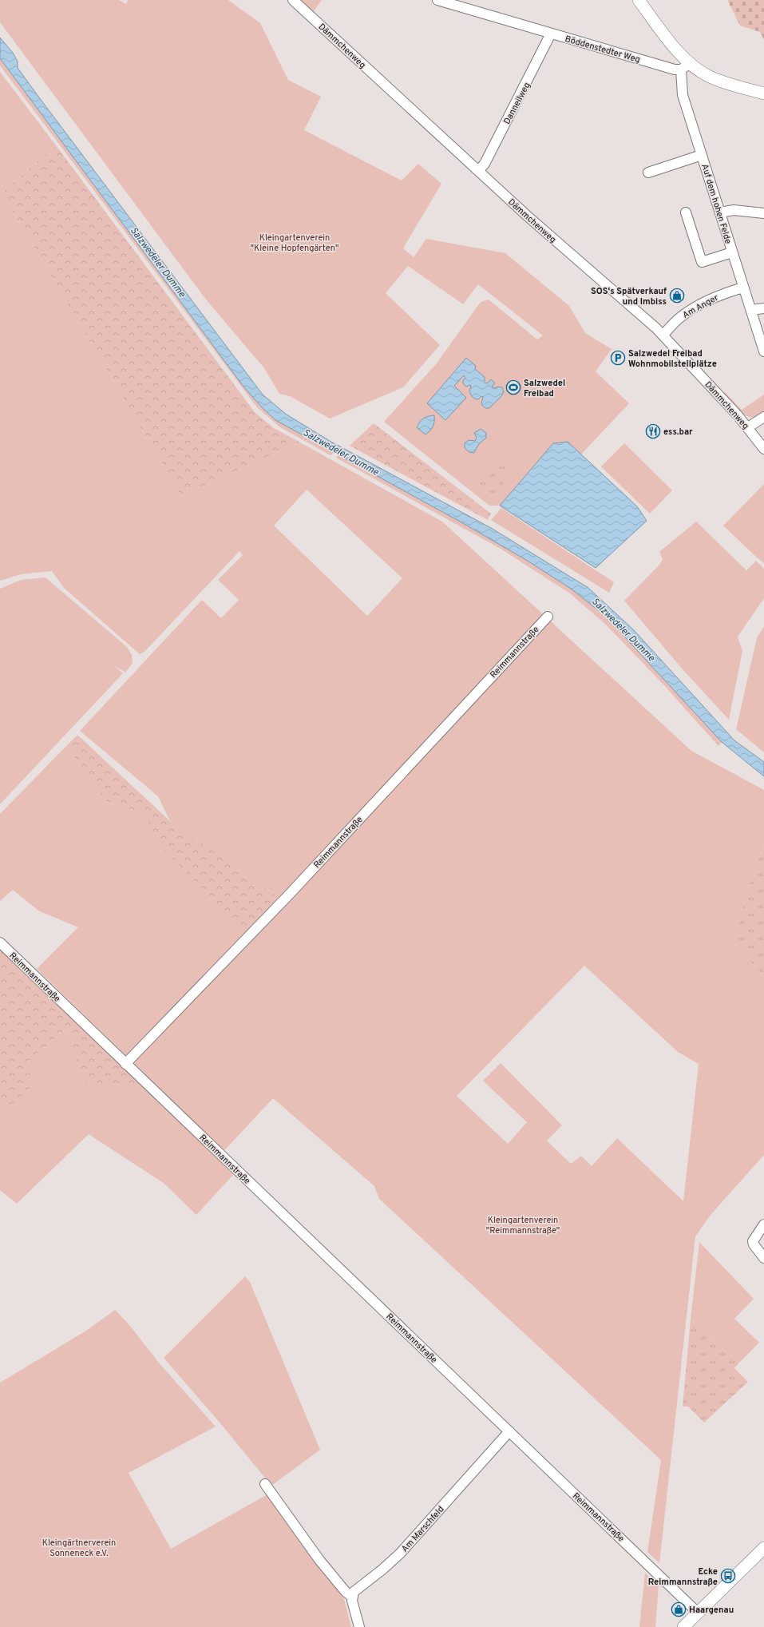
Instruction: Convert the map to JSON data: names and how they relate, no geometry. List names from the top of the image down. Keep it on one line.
{"streets":{"street":["Dämmchenweg","Böddenstedter Weg","Danneilweg","Auf dem hohen Felde","Am Anger","Reimmannstraße","Am Marschfeld"]},"crossings":[["Dämmchenweg","Danneilweg"],["Dämmchenweg","Am Anger"],["Böddenstedter Weg","Danneilweg"],["Böddenstedter Weg","Auf dem hohen Felde"],["Auf dem hohen Felde","Am Anger"],["Reimmannstraße","Am Marschfeld"]],"water":["Salzwedeler Dumme"],"parks":["Kleingartenverein \"Kleine Hopfengärten\"","Kleingartenverein \"Reimmannstraße\"","Kleingärtnerverein Sonneneck e.V."],"places":{"shop":["SOS's Spätverkauf und Imbiss","Haargenau"],"parking":["Salzwedel Freibad Wohnmobilstellplätze"],"sports":["Salzwedel Freibad"],"restaurant":["ess.bar"],"bus stop":["Ecke Reimmannstraße"]}}
